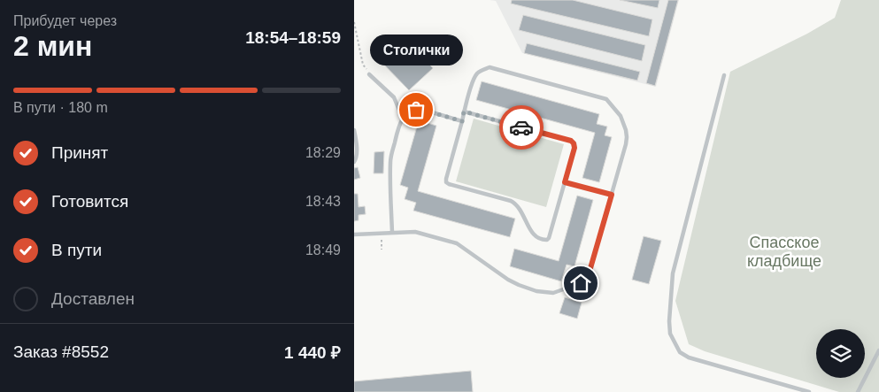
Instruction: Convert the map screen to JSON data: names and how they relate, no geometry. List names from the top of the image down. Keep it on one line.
{"parks":["Спасское кладбище"],"places":["Столички"],"page":{"heading":["2 мин","Прибудет через","18:54–18:59"],"panel":["Заказ #8552","1 440 ₽"],"bubble":"Столички","bar":"В пути · 180 m","list":[["Принят","18:29"],["Готовится","18:43"],["В пути","18:49"],"Доставлен"]}}
